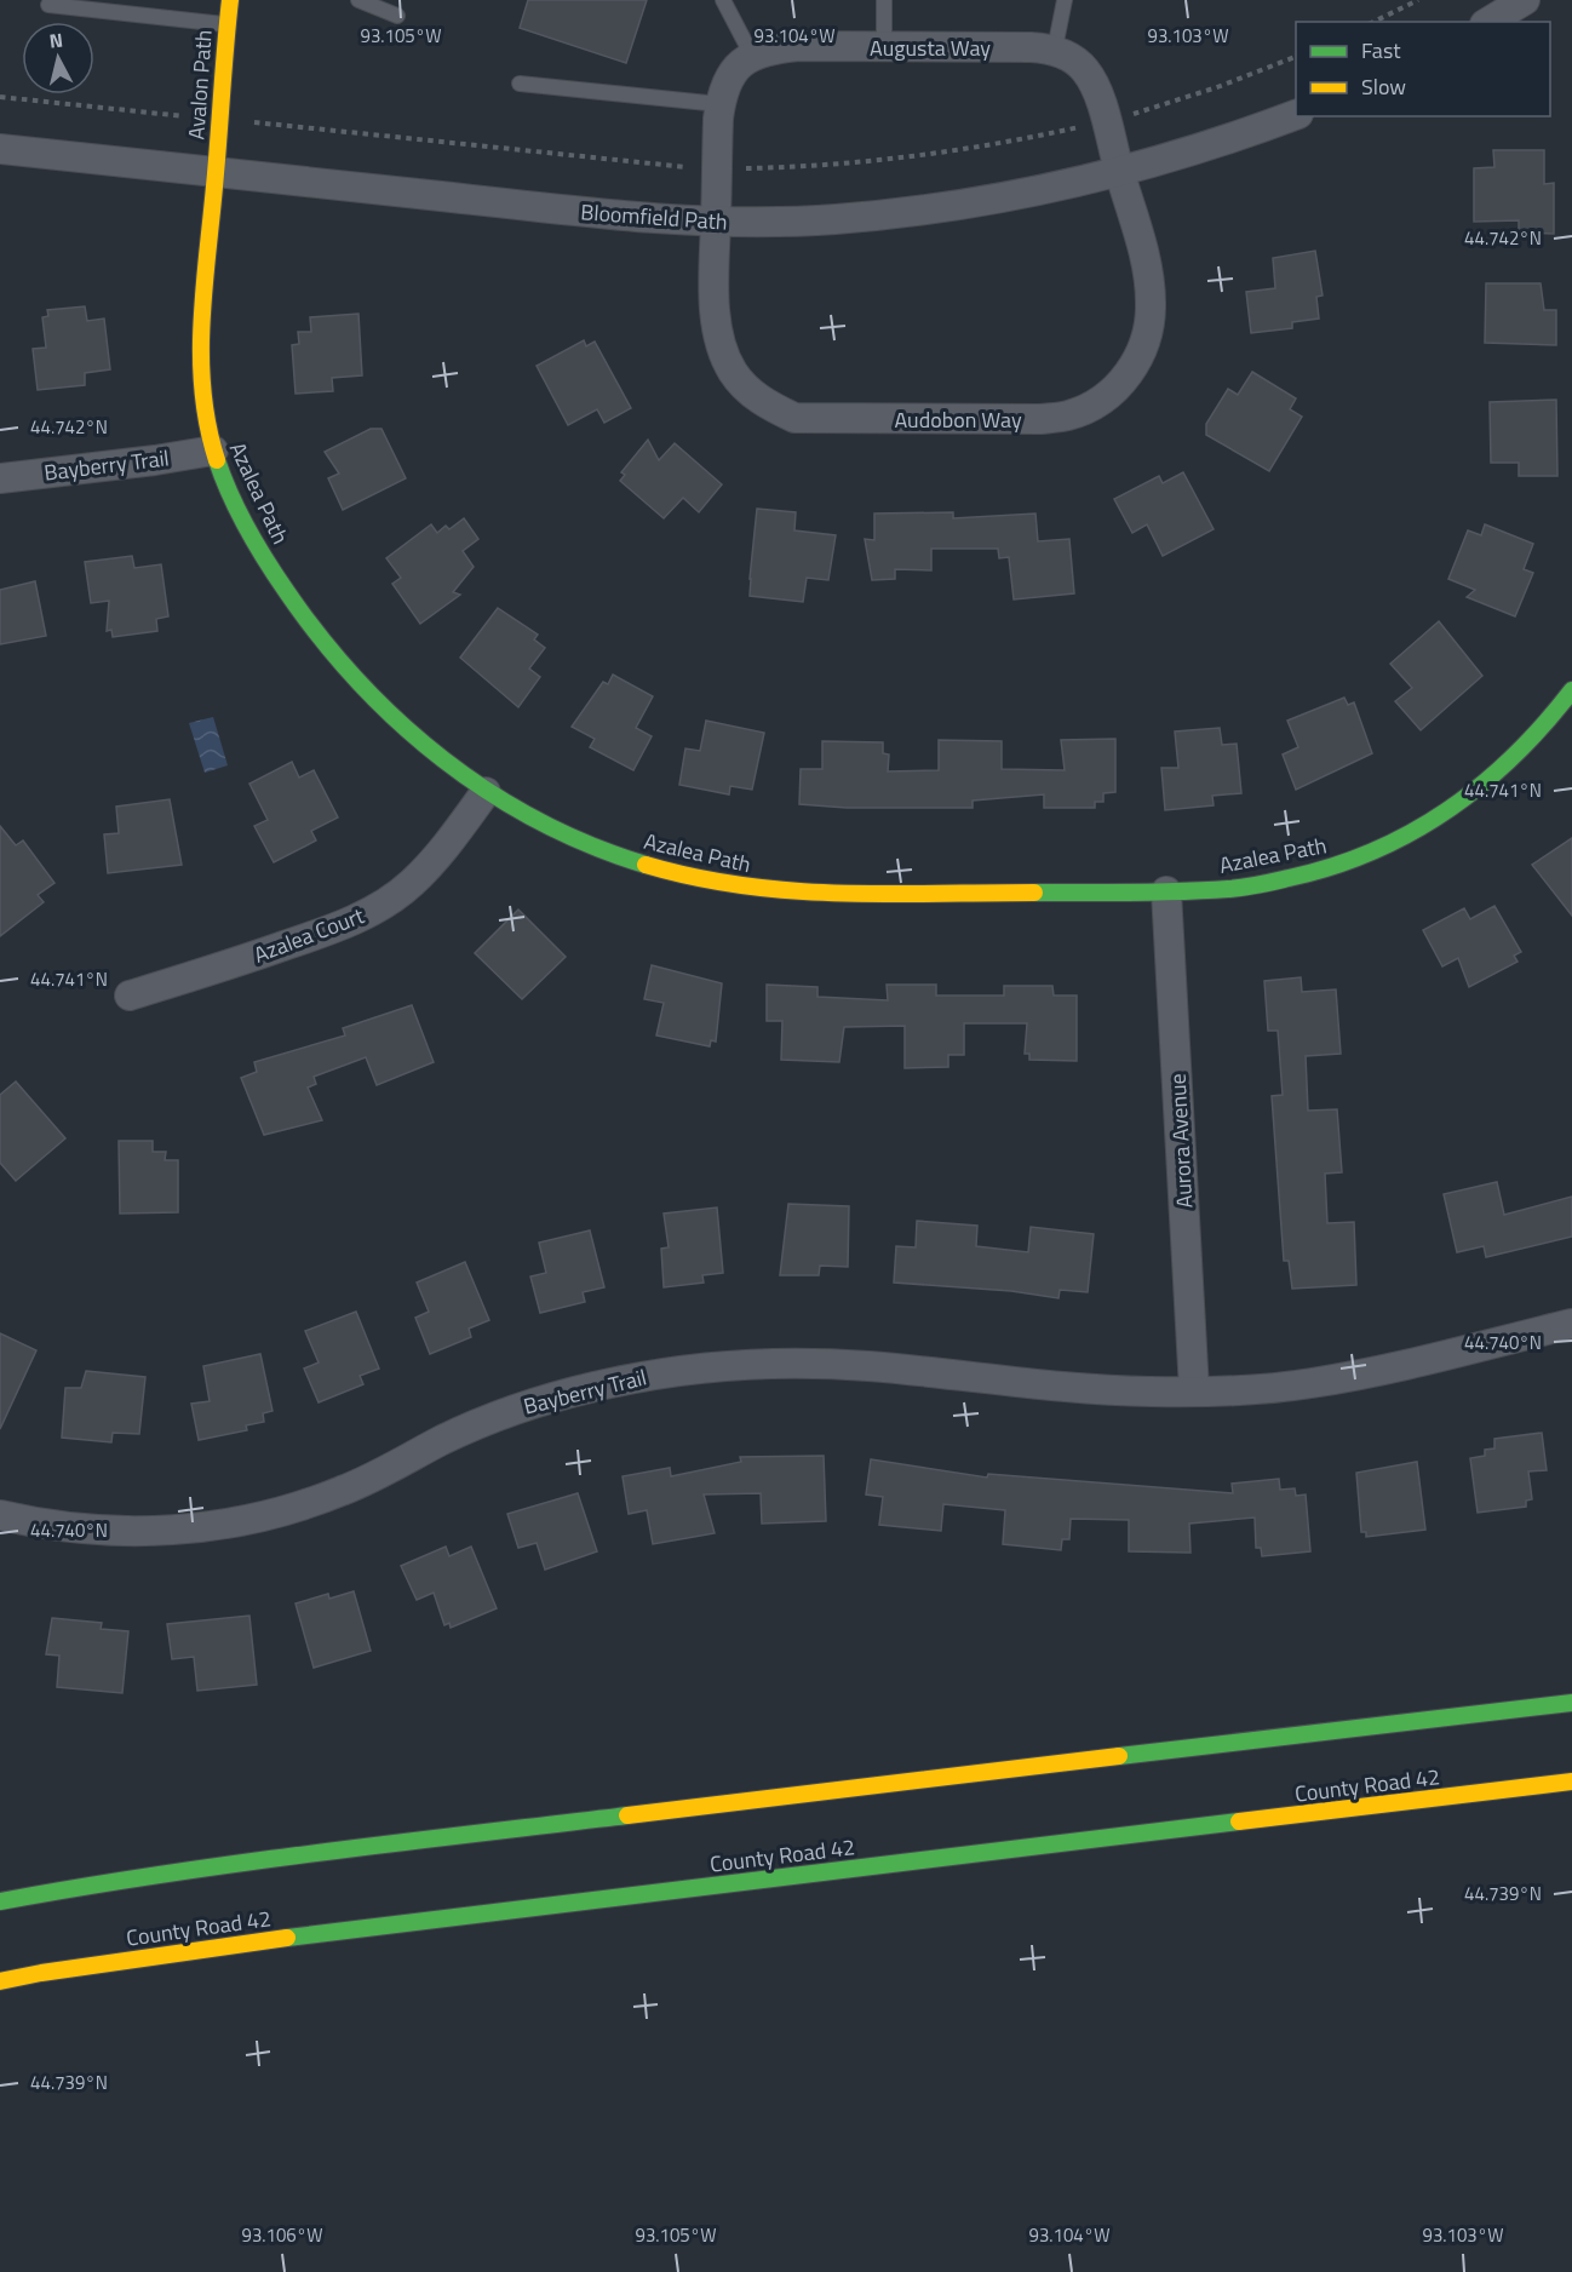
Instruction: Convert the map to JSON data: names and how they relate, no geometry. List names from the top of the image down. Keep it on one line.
{"streets":{"main road":["Avalon Path","Azalea Path","County Road 42"],"street":["Augusta Way","Bloomfield Path","Audobon Way","Bayberry Trail","Azalea Court","Aurora Avenue"]},"crossings":[["Avalon Path","Bloomfield Path"],["Avalon Path","Azalea Path"],["Bloomfield Path","Audobon Way"],["Bloomfield Path","Azalea Path"],["Bayberry Trail","Azalea Path"],["Bayberry Trail","Aurora Avenue"],["Azalea Path","Azalea Court"],["Azalea Path","Aurora Avenue"]],"legend":["Fast","Slow"],"north":"top","coordinates":["93.105°W","93.104°W","93.103°W","44.742°N","44.741°N","44.740°N","44.739°N","93.106°W"]}
